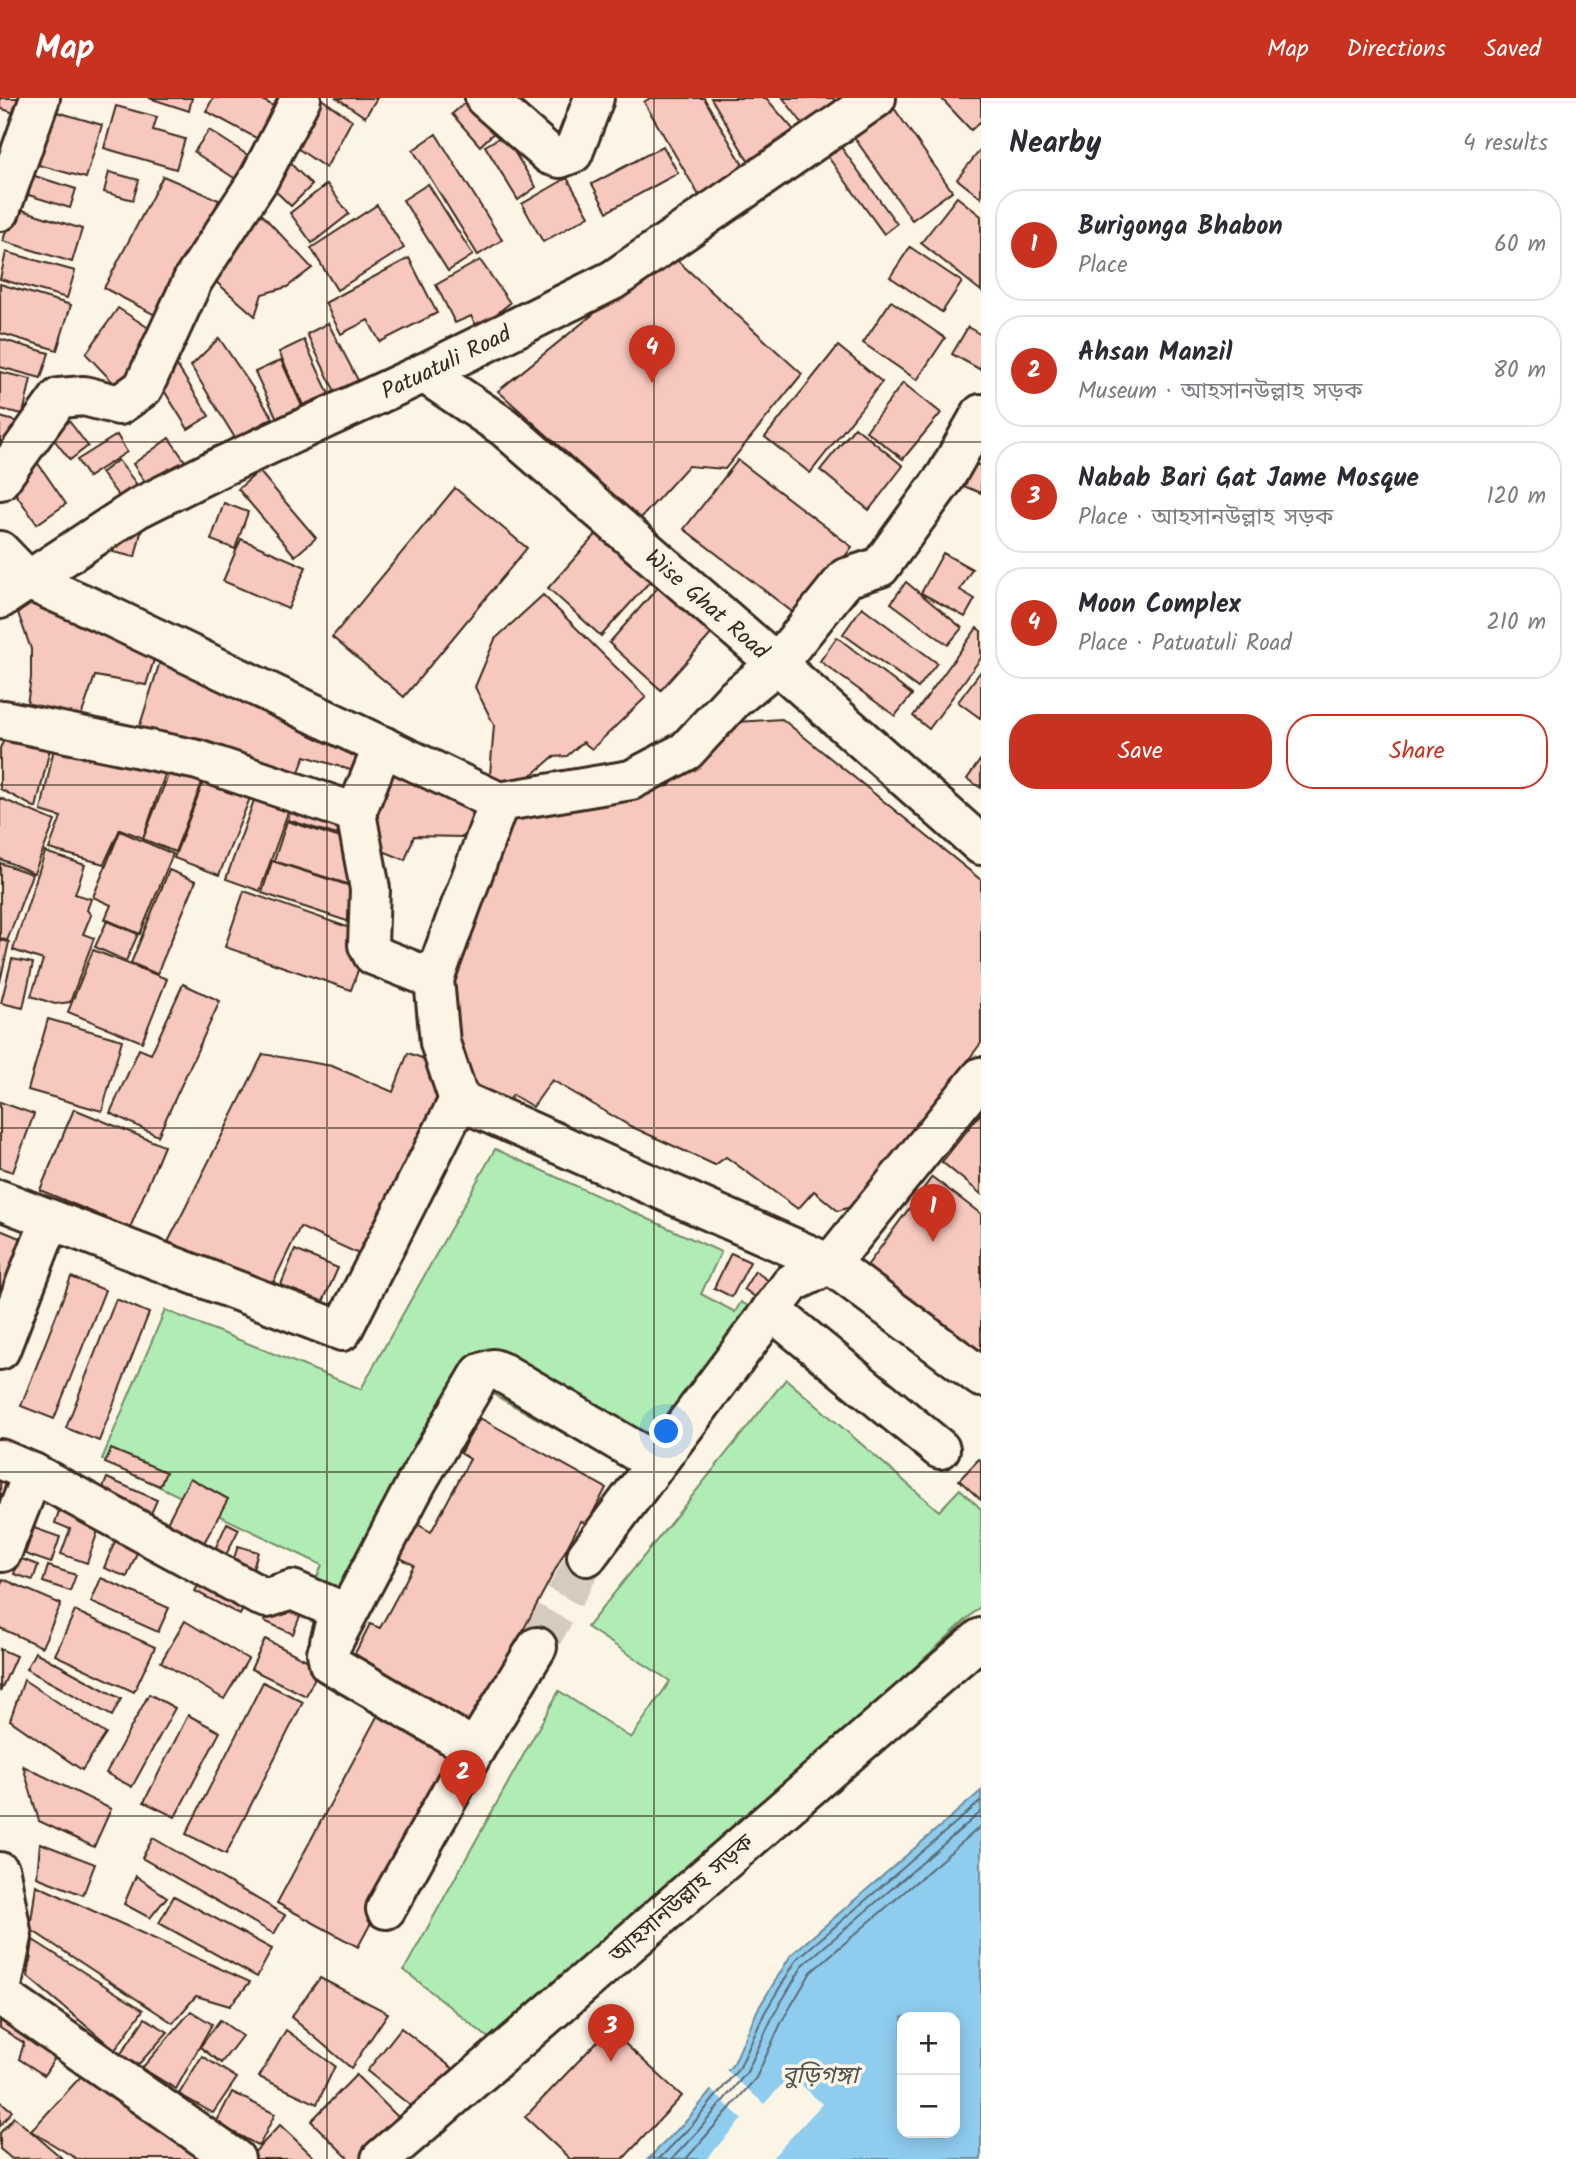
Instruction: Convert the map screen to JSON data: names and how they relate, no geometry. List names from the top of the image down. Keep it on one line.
{"streets":{"street":["Patuatuli Road","Wise Ghat Road","আহসানউল্লাহ সড়ক"]},"crossings":[["Patuatuli Road","Wise Ghat Road"]],"water":["বুড়িগঙ্গা"],"page":{"header":"Map","nav":["Map","Directions","Saved"],"heading":["Nearby","4 results"],"list":[{"mark":"1","name":"Burigonga Bhabon","note":"Place","value":"60 m"},{"mark":"2","name":"Ahsan Manzil","note":"Museum · আহসানউল্লাহ সড়ক","value":"80 m"},{"mark":"3","name":"Nabab Bari Gat Jame Mosque","note":"Place · আহসানউল্লাহ সড়ক","value":"120 m"},{"mark":"4","name":"Moon Complex","note":"Place · Patuatuli Road","value":"210 m"}],"pins":["4","1","2","3"],"buttons":["Save","Share"],"map_buttons":["+","−"]}}
